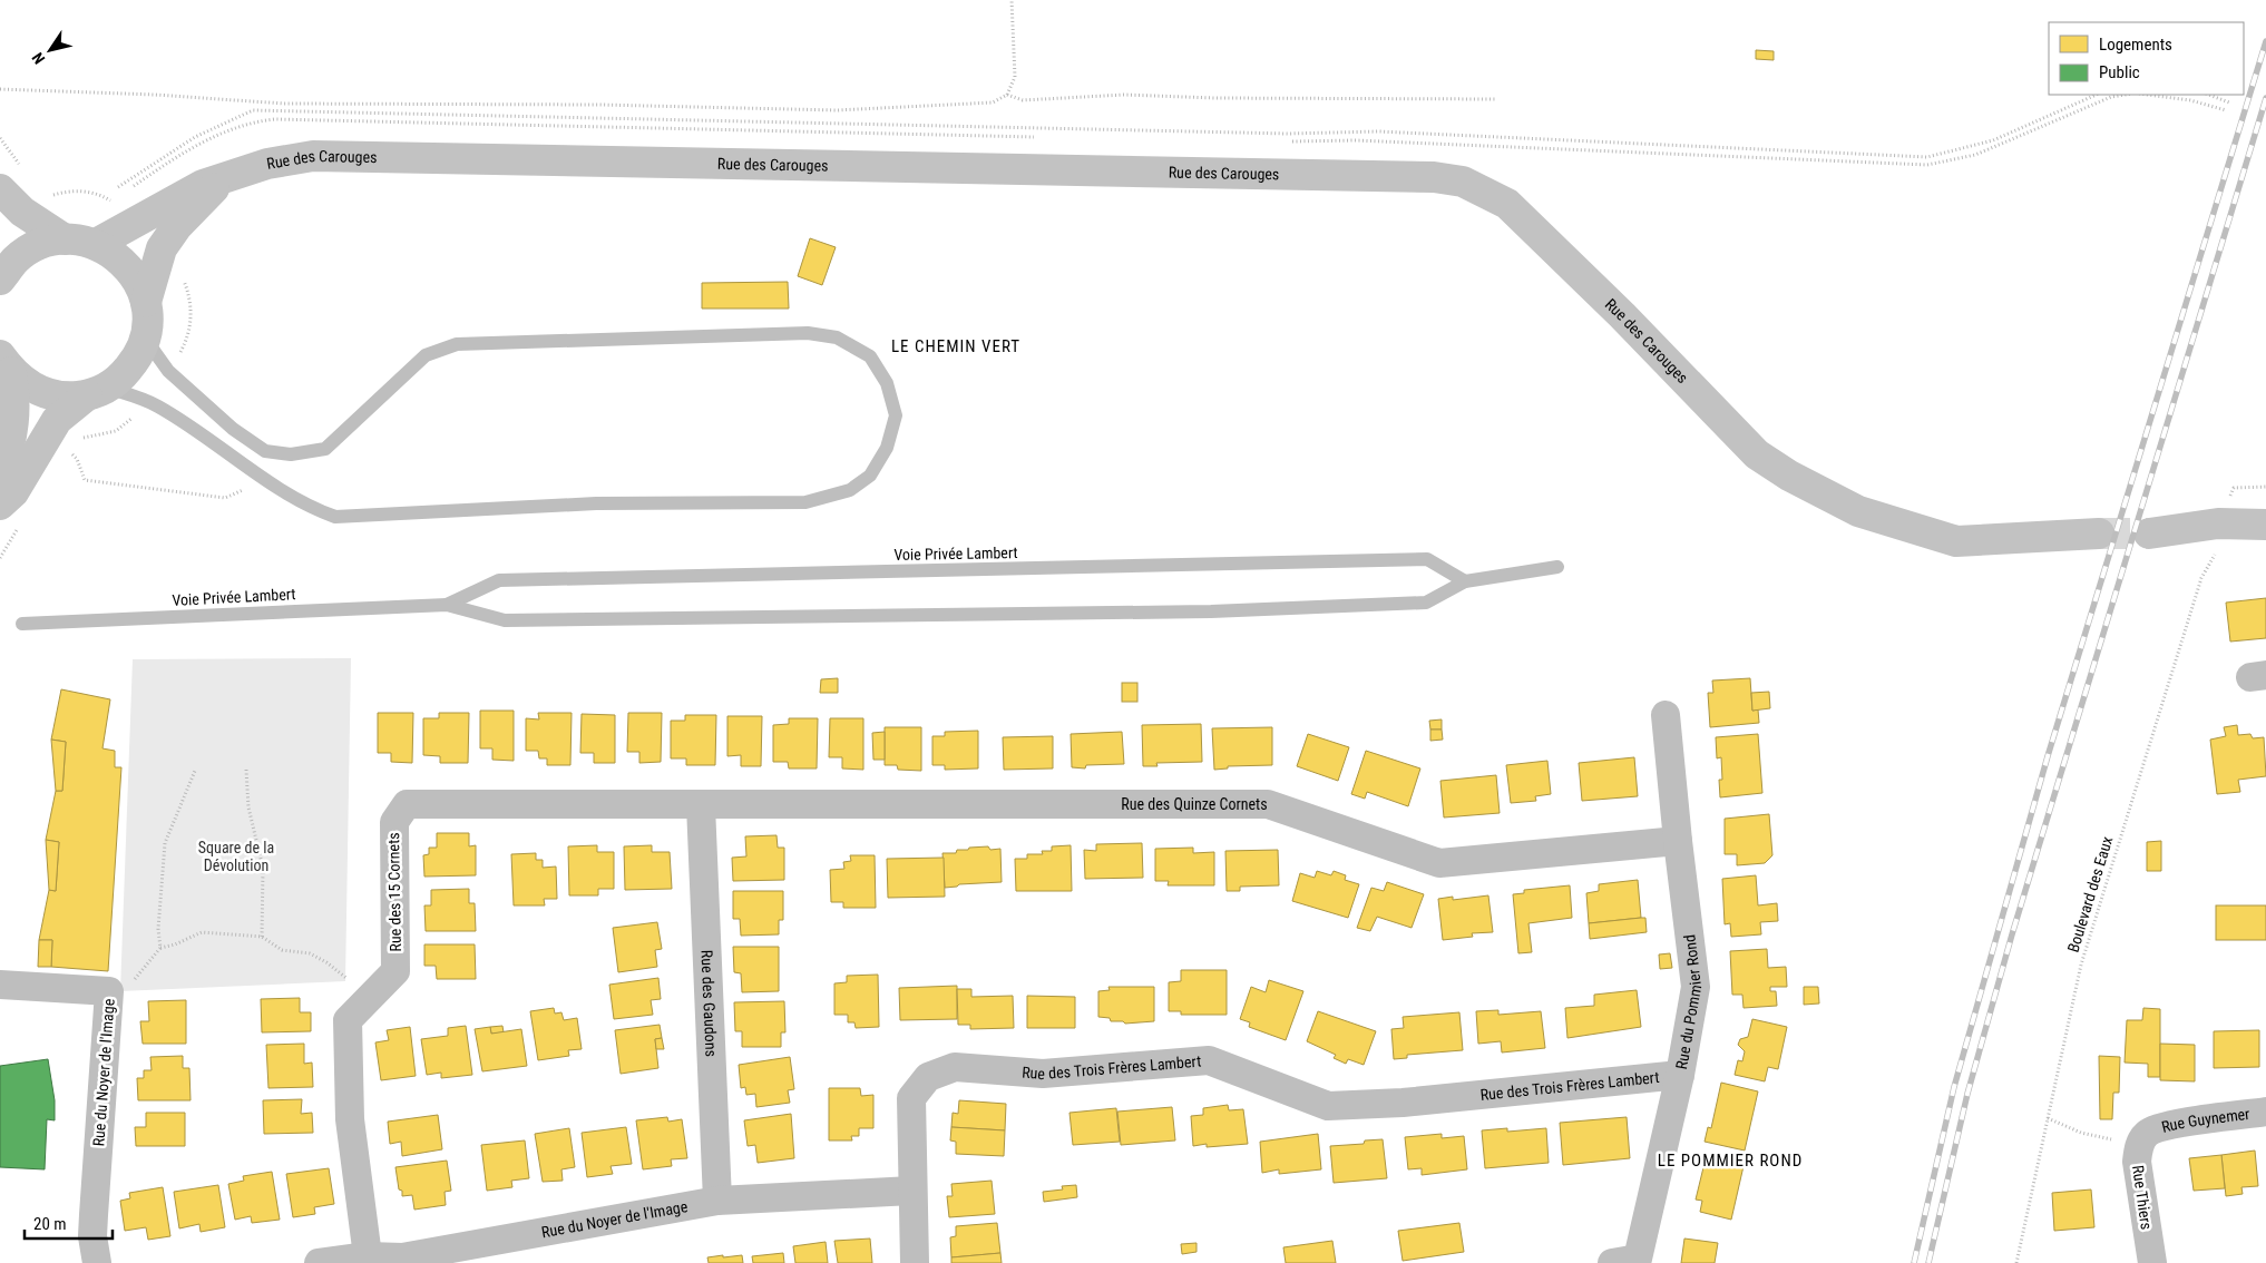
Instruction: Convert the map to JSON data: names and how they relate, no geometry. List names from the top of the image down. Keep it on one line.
{"streets":{"main road":["Rue des Carouges"],"street":["Rue des Quinze Cornets","Rue des 15 Cornets","Rue du Pommier Rond","Rue des Gaudons","Rue des Trois Frères Lambert","Rue du Noyer de l'Image","Rue Guynemer","Rue Thiers"],"lane":["Voie Privée Lambert"],"path":["Boulevard des Eaux"]},"crossings":[["Rue des Quinze Cornets","Rue des 15 Cornets"],["Rue des Quinze Cornets","Rue du Pommier Rond"],["Rue des Quinze Cornets","Rue des Gaudons"],["Rue des 15 Cornets","Rue des Gaudons"],["Rue des 15 Cornets","Rue du Noyer de l'Image"],["Rue du Pommier Rond","Rue des Trois Frères Lambert"],["Rue des Gaudons","Rue du Noyer de l'Image"],["Rue des Trois Frères Lambert","Rue du Noyer de l'Image"],["Rue Guynemer","Rue Thiers"]],"districts":["LE CHEMIN VERT","LE POMMIER ROND"],"parks":["Square de la Dévolution"],"legend":["Logements","Public"],"scale_bar":"20 m","north":"bottom left"}
